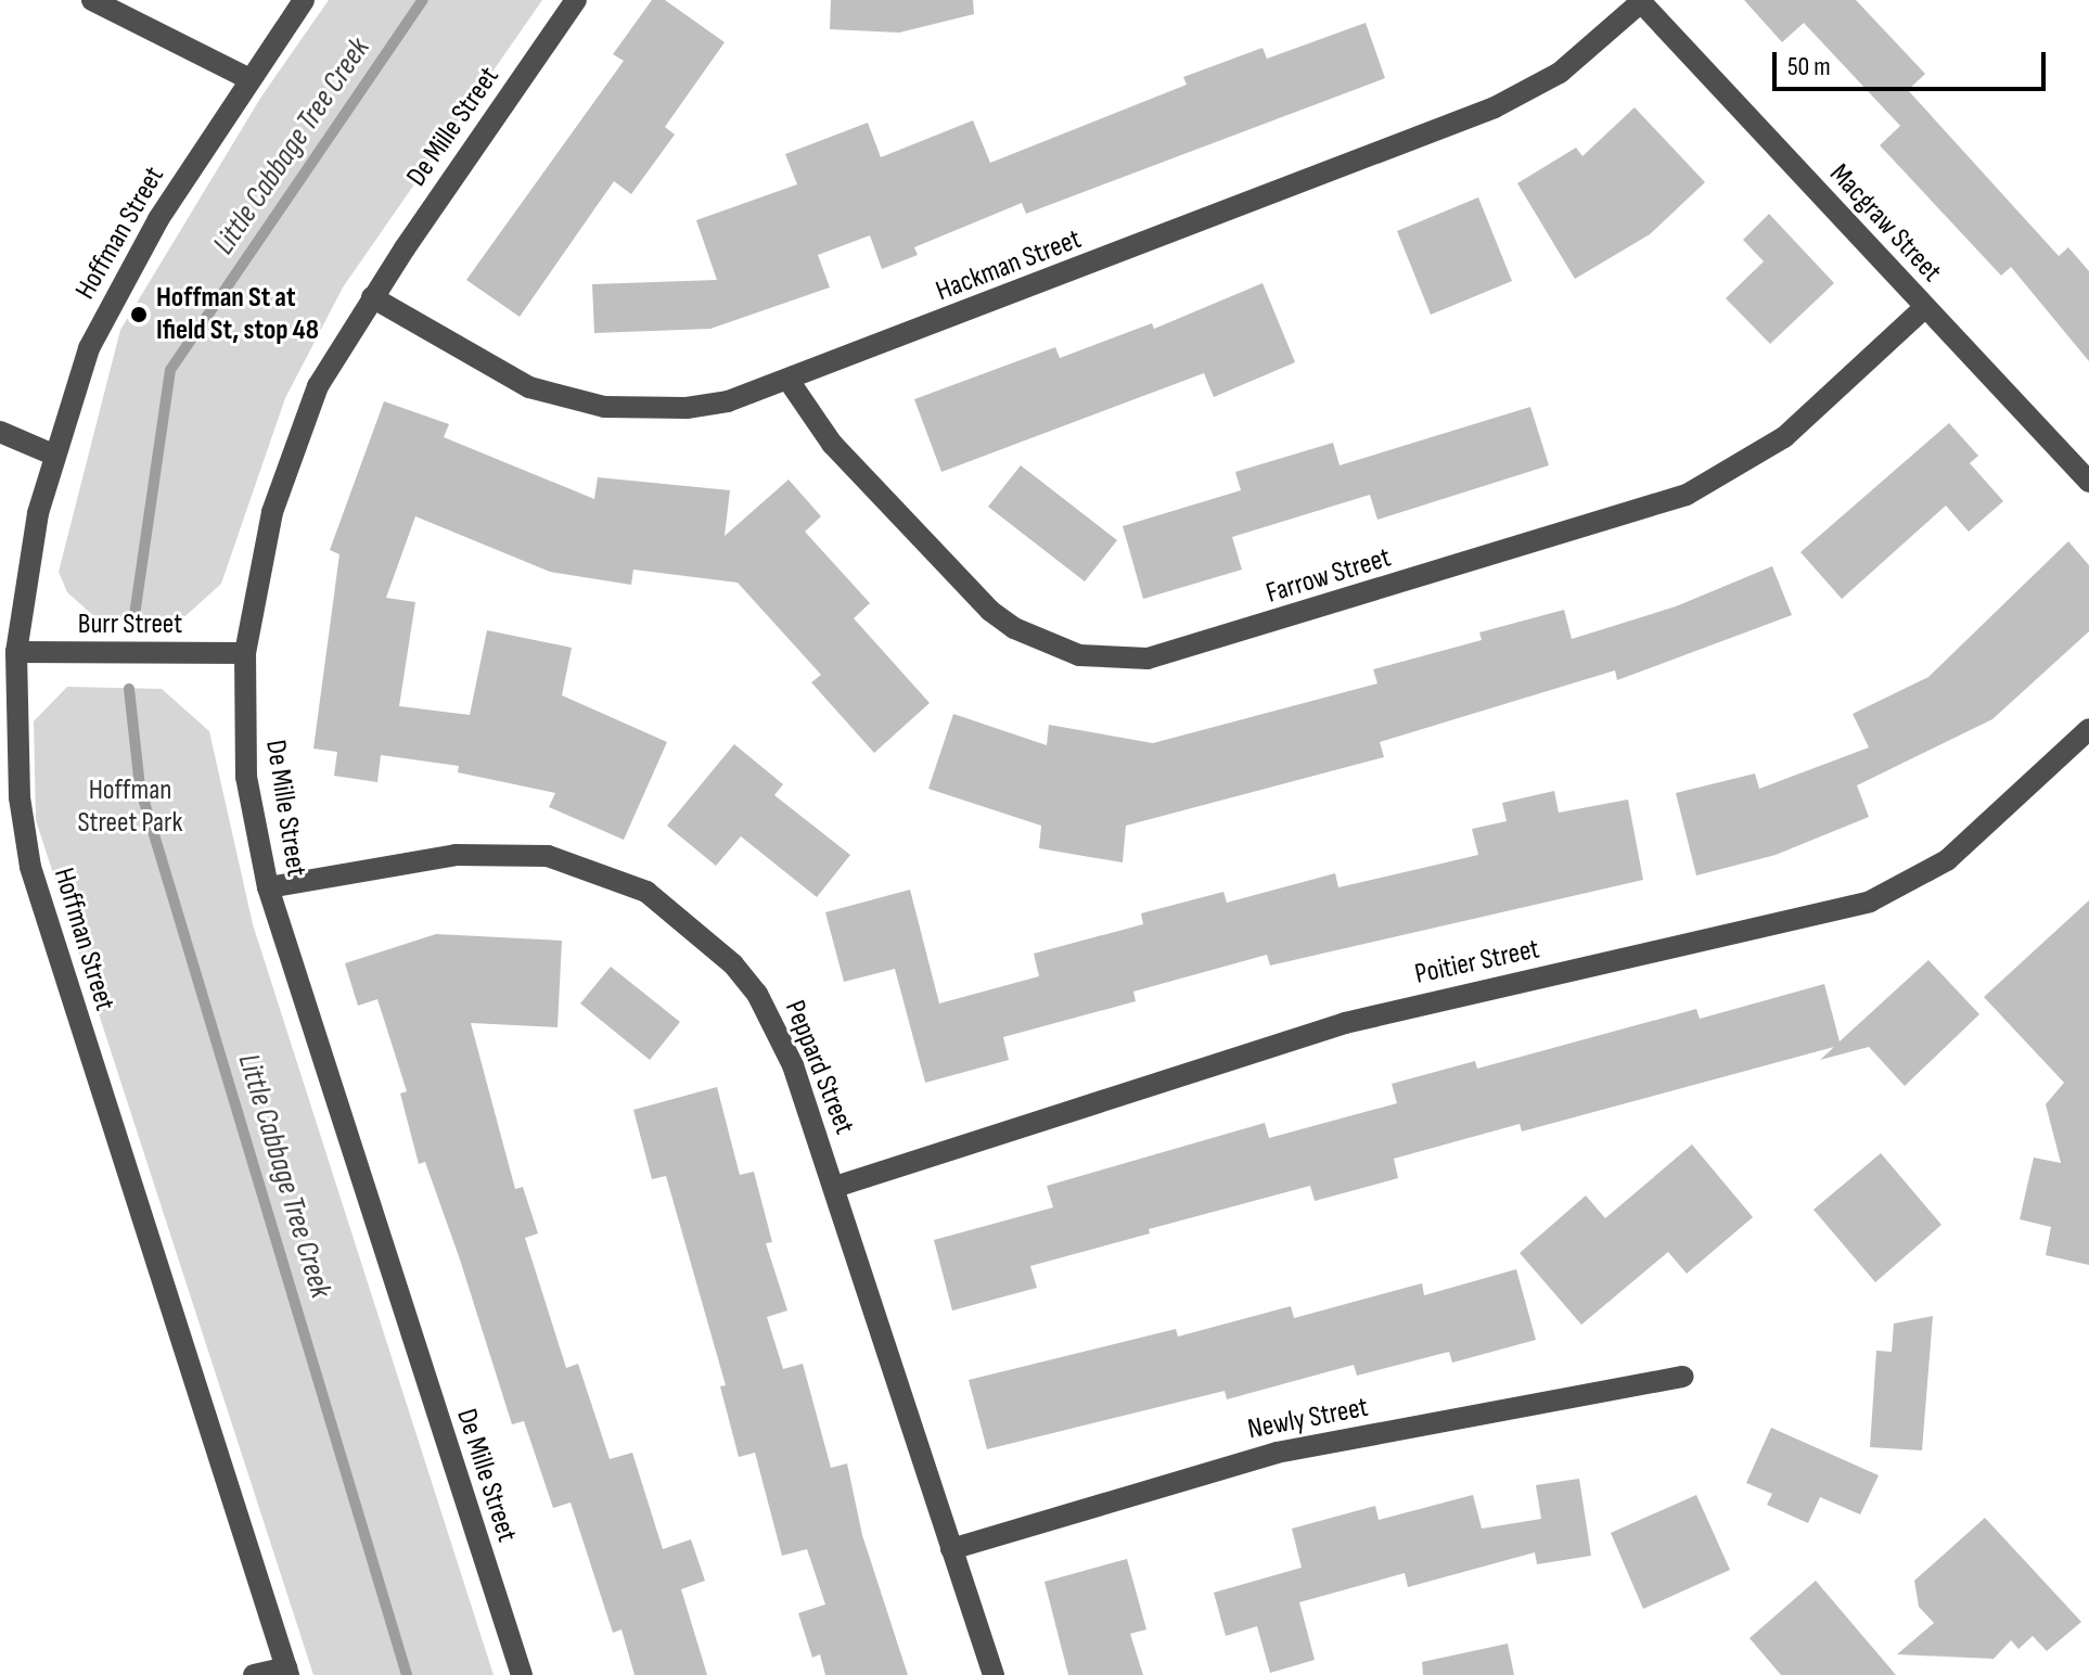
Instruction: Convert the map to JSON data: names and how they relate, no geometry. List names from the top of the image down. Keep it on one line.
{"streets":{"street":["De Mille Street","Macgraw Street","Hoffman Street","Hackman Street","Farrow Street","Burr Street","Poitier Street","Peppard Street","Newly Street"]},"crossings":[["De Mille Street","Hackman Street"],["De Mille Street","Burr Street"],["De Mille Street","Peppard Street"],["Macgraw Street","Hackman Street"],["Macgraw Street","Farrow Street"],["Hoffman Street","Burr Street"],["Hackman Street","Farrow Street"],["Poitier Street","Peppard Street"],["Peppard Street","Newly Street"]],"water":["Little Cabbage Tree Creek"],"parks":["Hoffman Street Park"],"places":["Hoffman St at Ifield St, stop 48"],"scale_bar":"50 m"}
